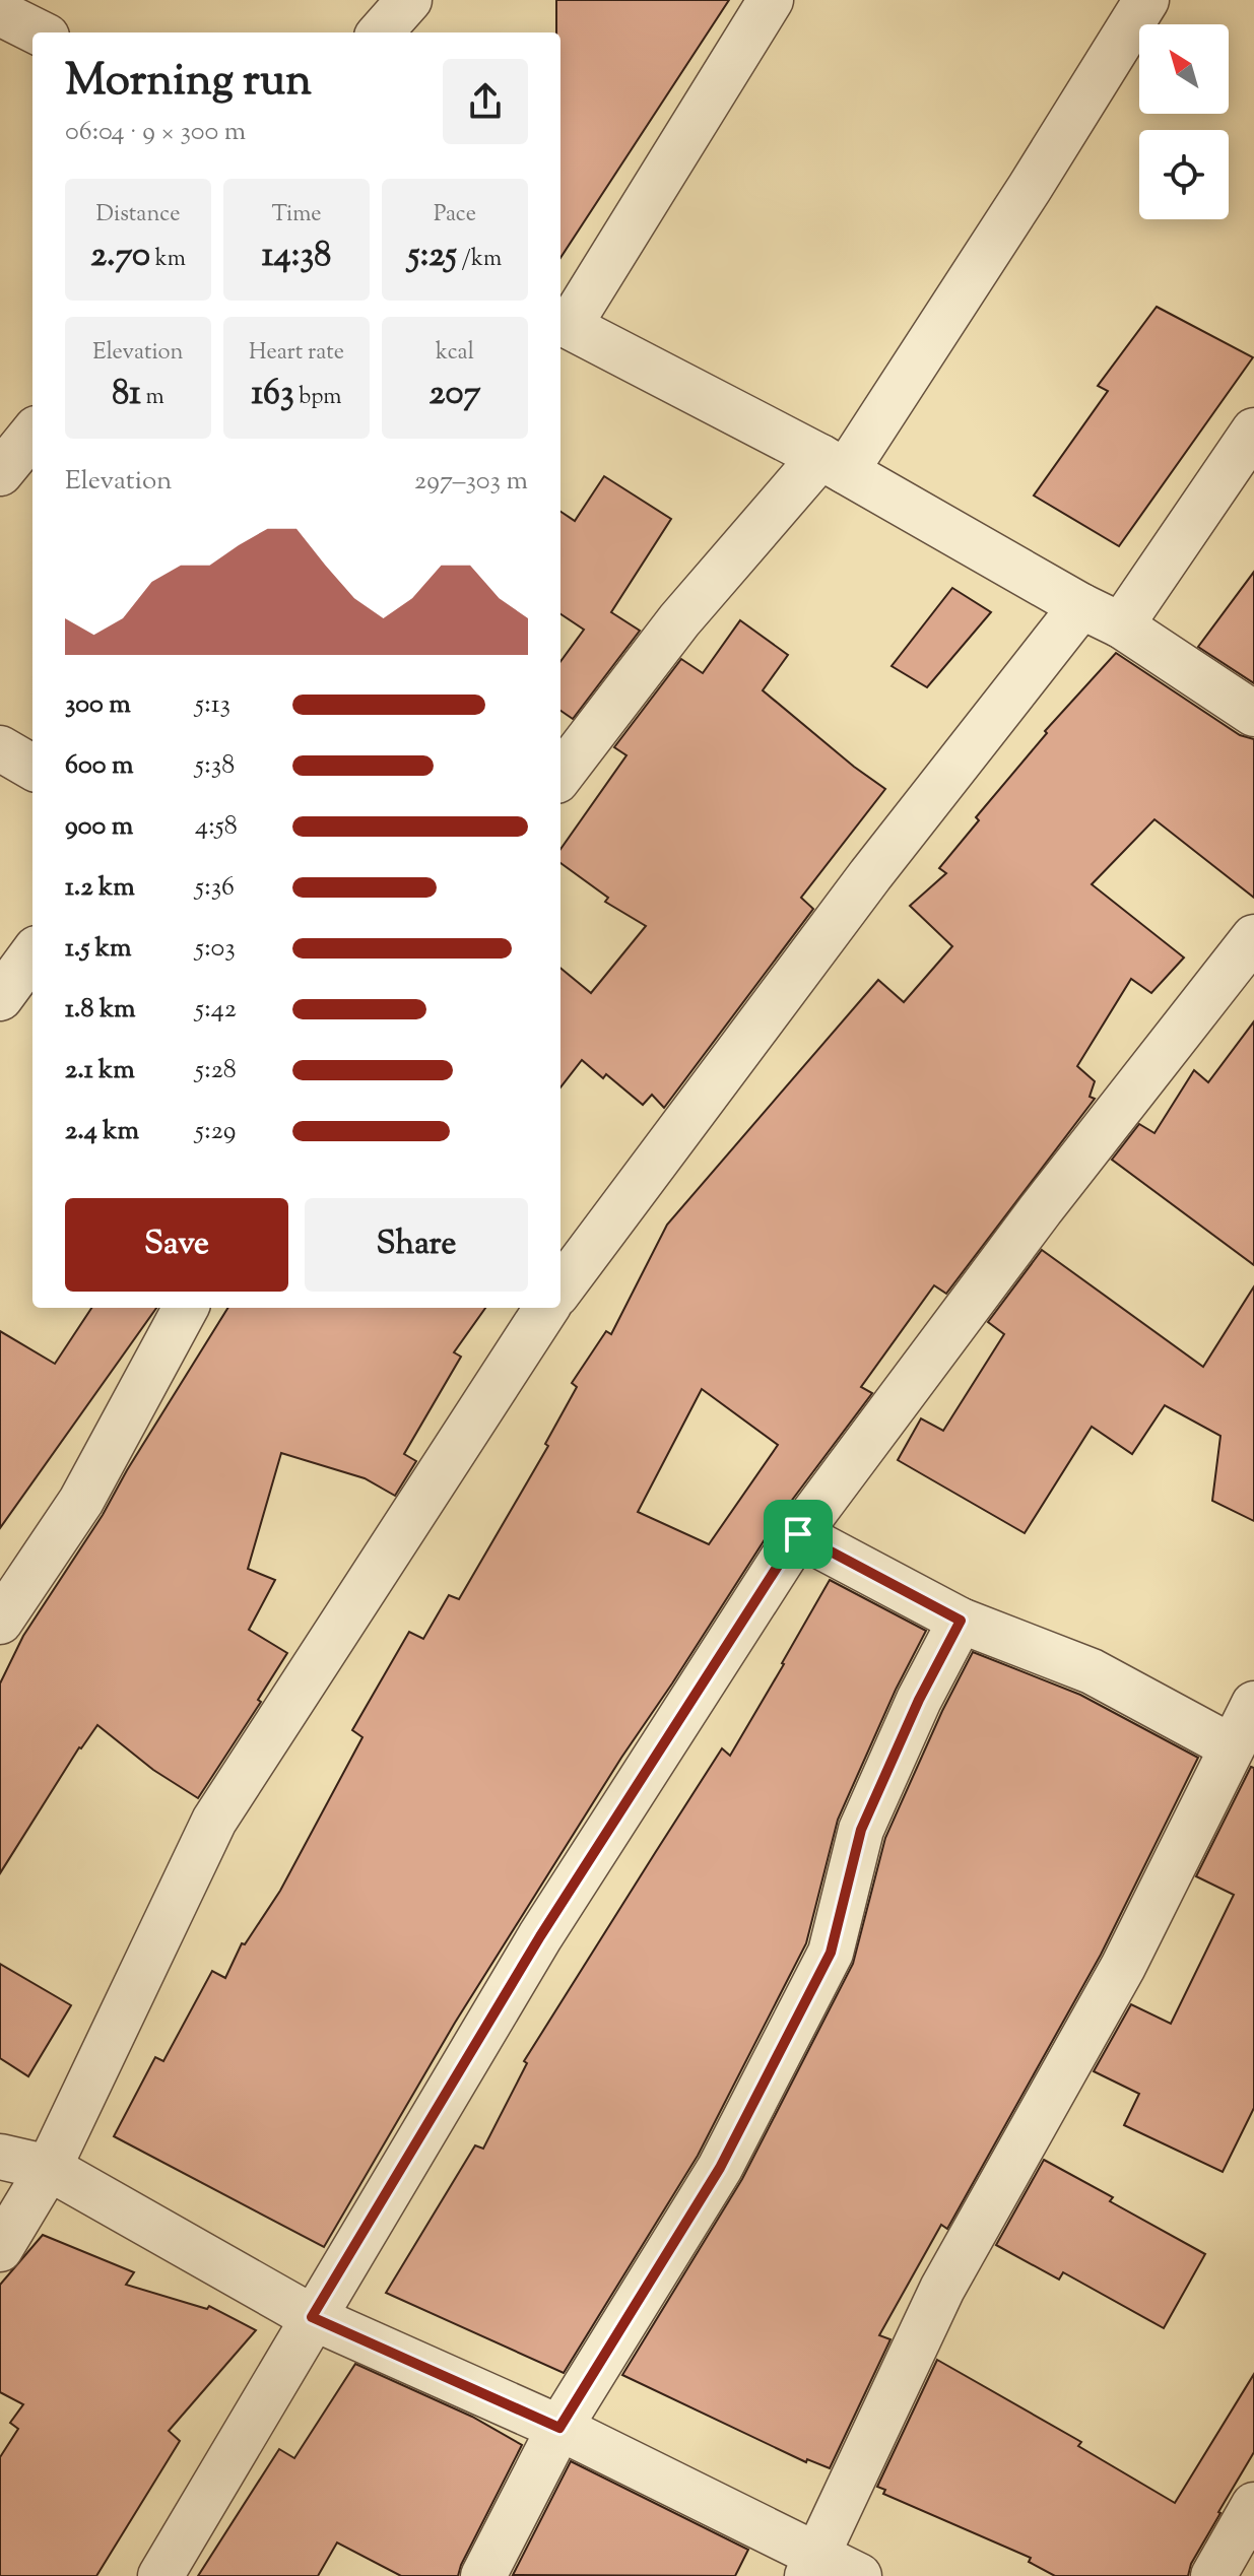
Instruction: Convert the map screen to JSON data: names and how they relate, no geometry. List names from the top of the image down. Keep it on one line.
{"north":"top left","page":{"heading":["Morning run","06:04 · 9 × 300 m"],"stats":[["Distance","2.70 km"],["Time","14:38"],["Pace","5:25 /km"],["Elevation","81 m"],["Heart rate","163 bpm"],["kcal","207"]],"chart":["Elevation","297–303 m"],"list":[{"name":"300 m","note":"5:13"},{"name":"600 m","note":"5:38"},{"name":"900 m","note":"4:58"},{"name":"1.2 km","note":"5:36"},{"name":"1.5 km","note":"5:03"},{"name":"1.8 km","note":"5:42"},{"name":"2.1 km","note":"5:28"},{"name":"2.4 km","note":"5:29"}],"buttons":["Save","Share"]}}
